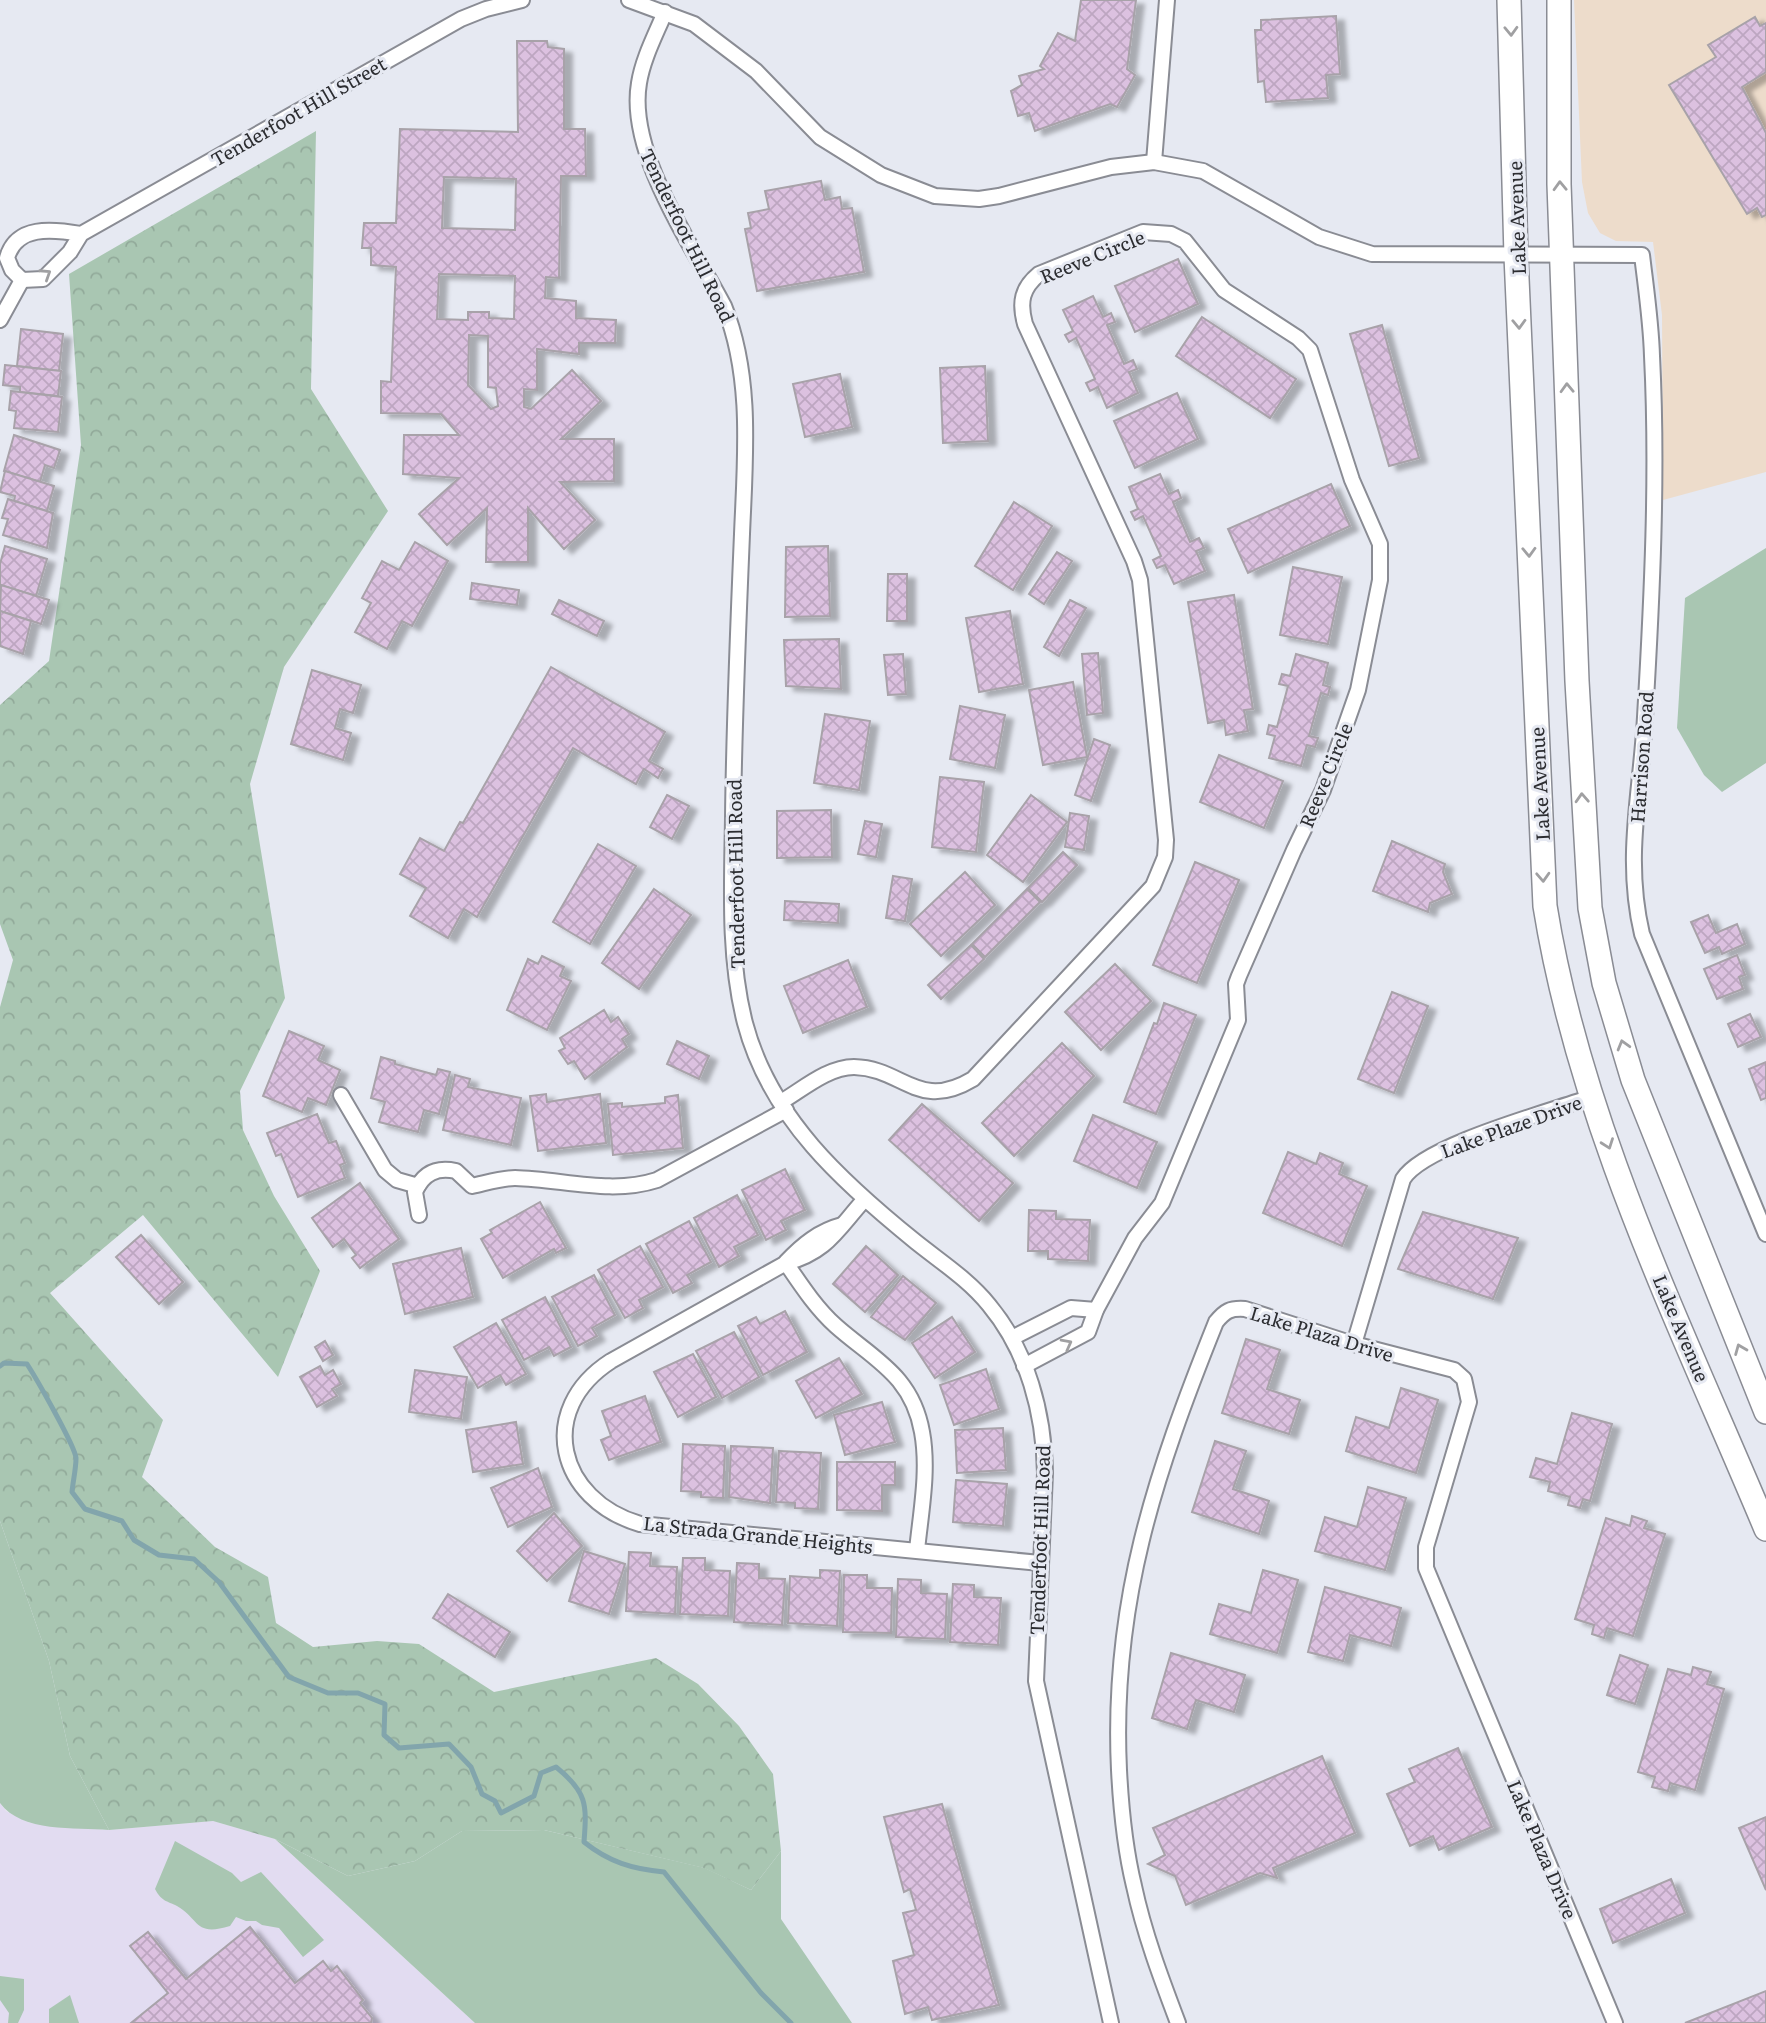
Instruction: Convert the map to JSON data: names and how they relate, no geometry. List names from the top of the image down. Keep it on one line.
{"streets":{"main road":["Lake Avenue"],"street":["Tenderfoot Hill Street","Tenderfoot Hill Road","Reeve Circle","Harrison Road","Lake Plaze Drive","Lake Plaza Drive","La Strada Grande Heights"]},"crossings":[["Lake Avenue","Lake Plaze Drive"],["Tenderfoot Hill Road","Reeve Circle"],["Tenderfoot Hill Road","La Strada Grande Heights"],["Lake Plaze Drive","Lake Plaza Drive"]]}
